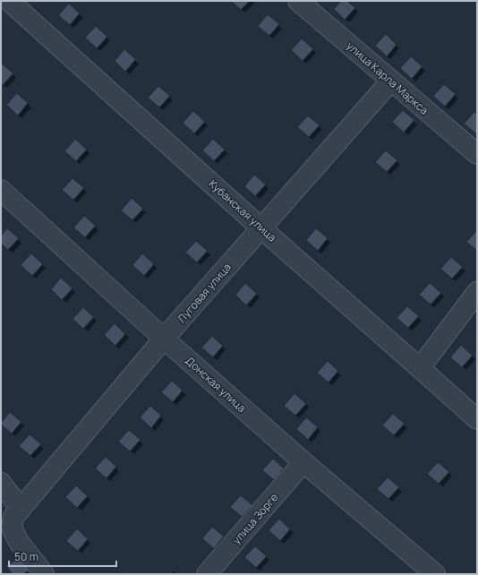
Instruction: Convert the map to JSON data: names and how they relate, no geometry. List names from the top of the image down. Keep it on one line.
{"streets":{"street":["улица Карла Маркса","Кубанская улица","Луговая улица","Донская улица","улица Зорге"]},"crossings":[["улица Карла Маркса","Луговая улица"],["Кубанская улица","Луговая улица"],["Луговая улица","Донская улица"],["Донская улица","улица Зорге"]],"scale_bar":"50 m"}
